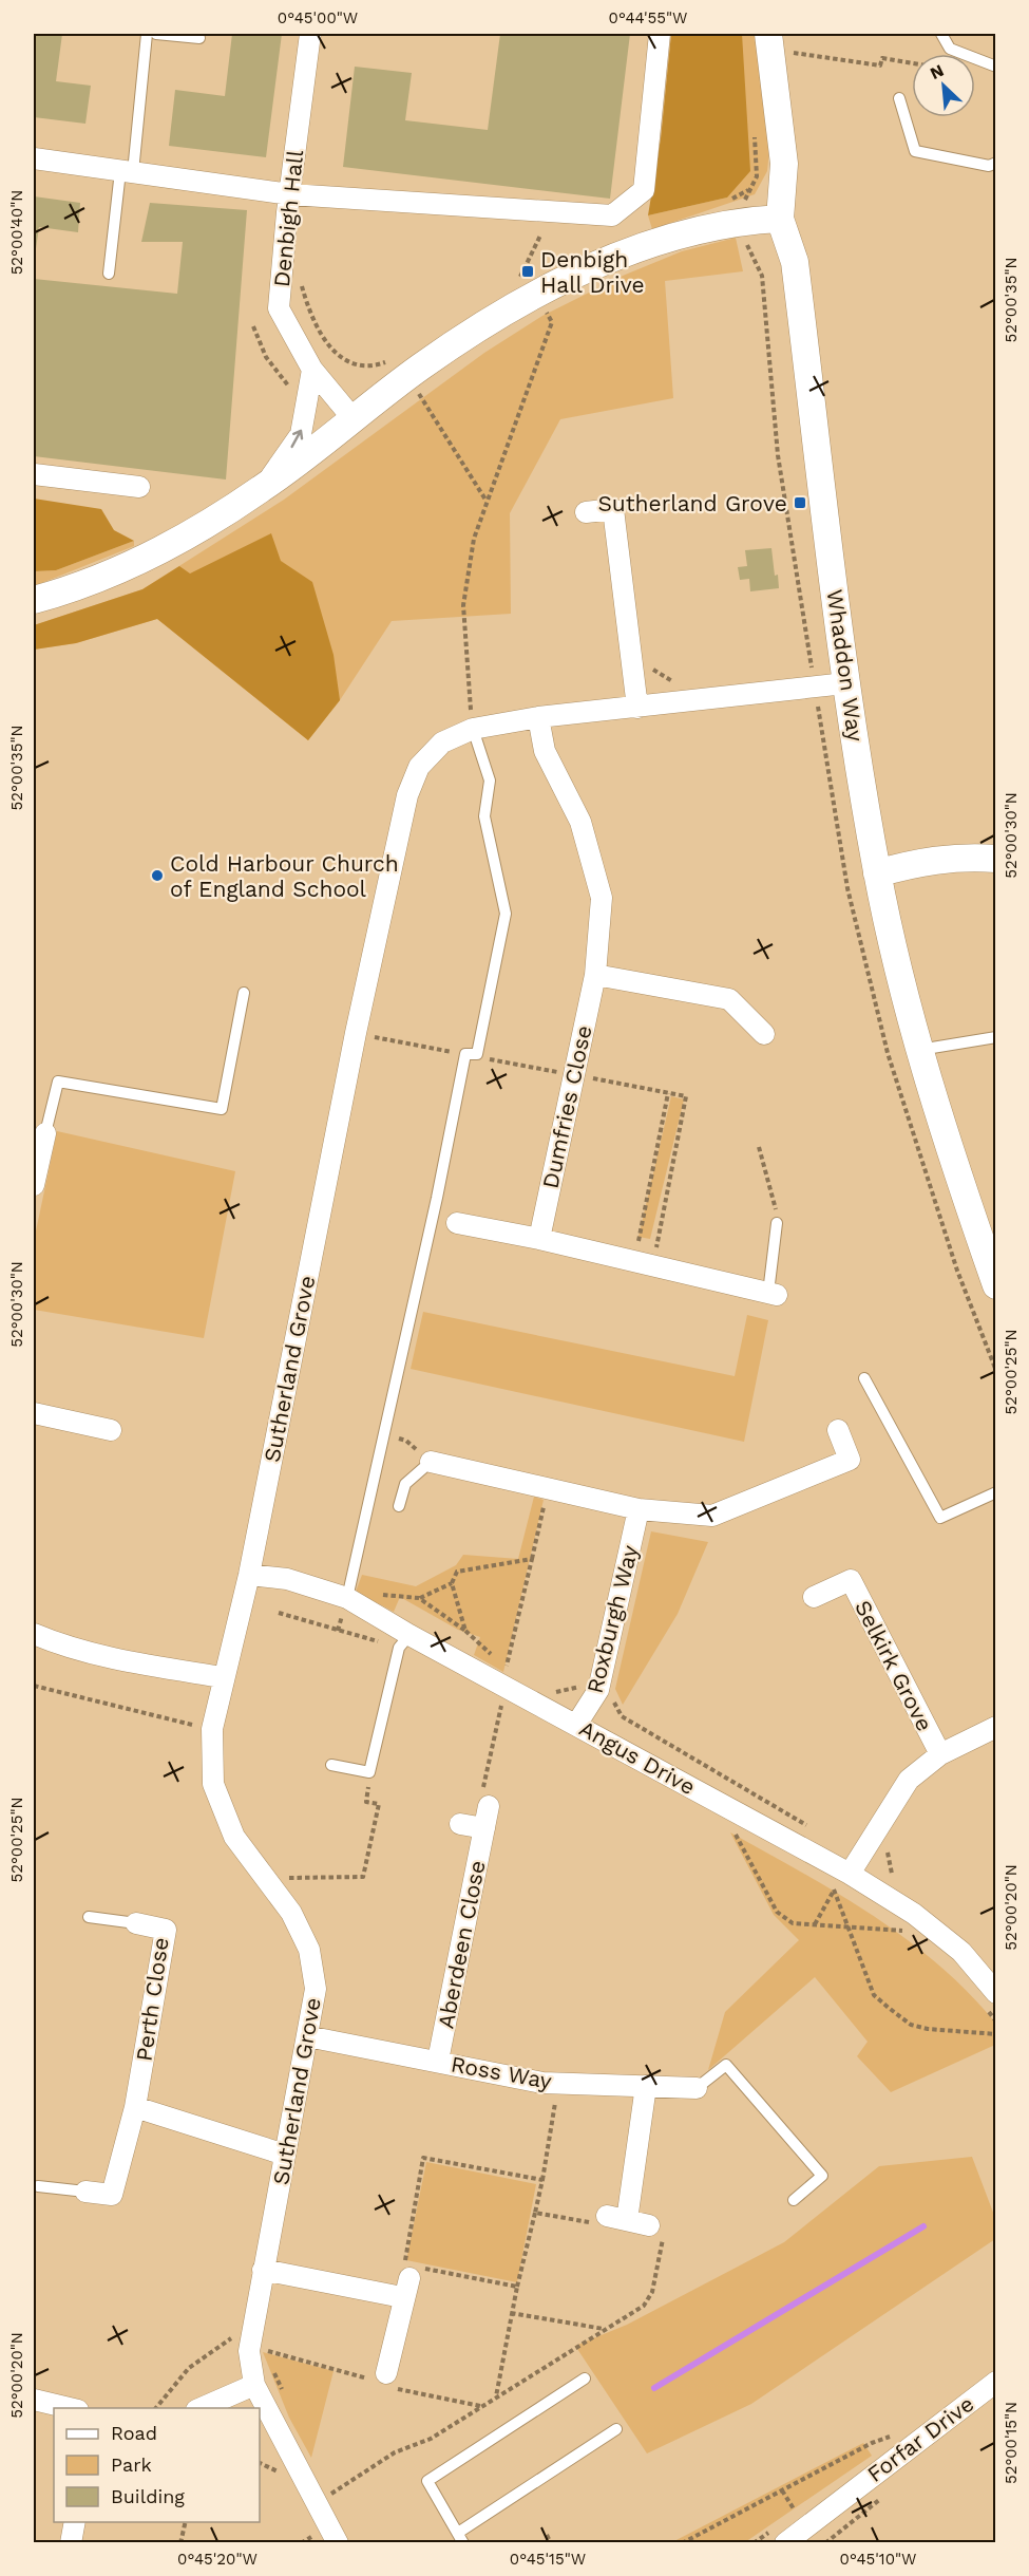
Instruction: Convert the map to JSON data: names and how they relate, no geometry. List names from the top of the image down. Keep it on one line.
{"streets":{"street":["Denbigh Hall","Whaddon Way","Dumfries Close","Sutherland Grove","Roxburgh Way","Selkirk Grove","Angus Drive","Aberdeen Close","Perth Close","Ross Way","Forfar Drive"]},"crossings":[["Whaddon Way","Sutherland Grove"],["Dumfries Close","Sutherland Grove"],["Sutherland Grove","Angus Drive"],["Sutherland Grove","Ross Way"],["Roxburgh Way","Angus Drive"],["Selkirk Grove","Angus Drive"],["Aberdeen Close","Ross Way"]],"places":{"transit":["Denbigh Hall Drive","Sutherland Grove"],"other":["Cold Harbour Church of England School"]},"legend":["Road","Park","Building"],"north":"top left","coordinates":["0°45'00\"W","0°44'55\"W","52°00'40\"N","52°00'35\"N","52°00'30\"N","52°00'25\"N","52°00'20\"N","52°00'15\"N","0°45'20\"W","0°45'15\"W","0°45'10\"W"]}
